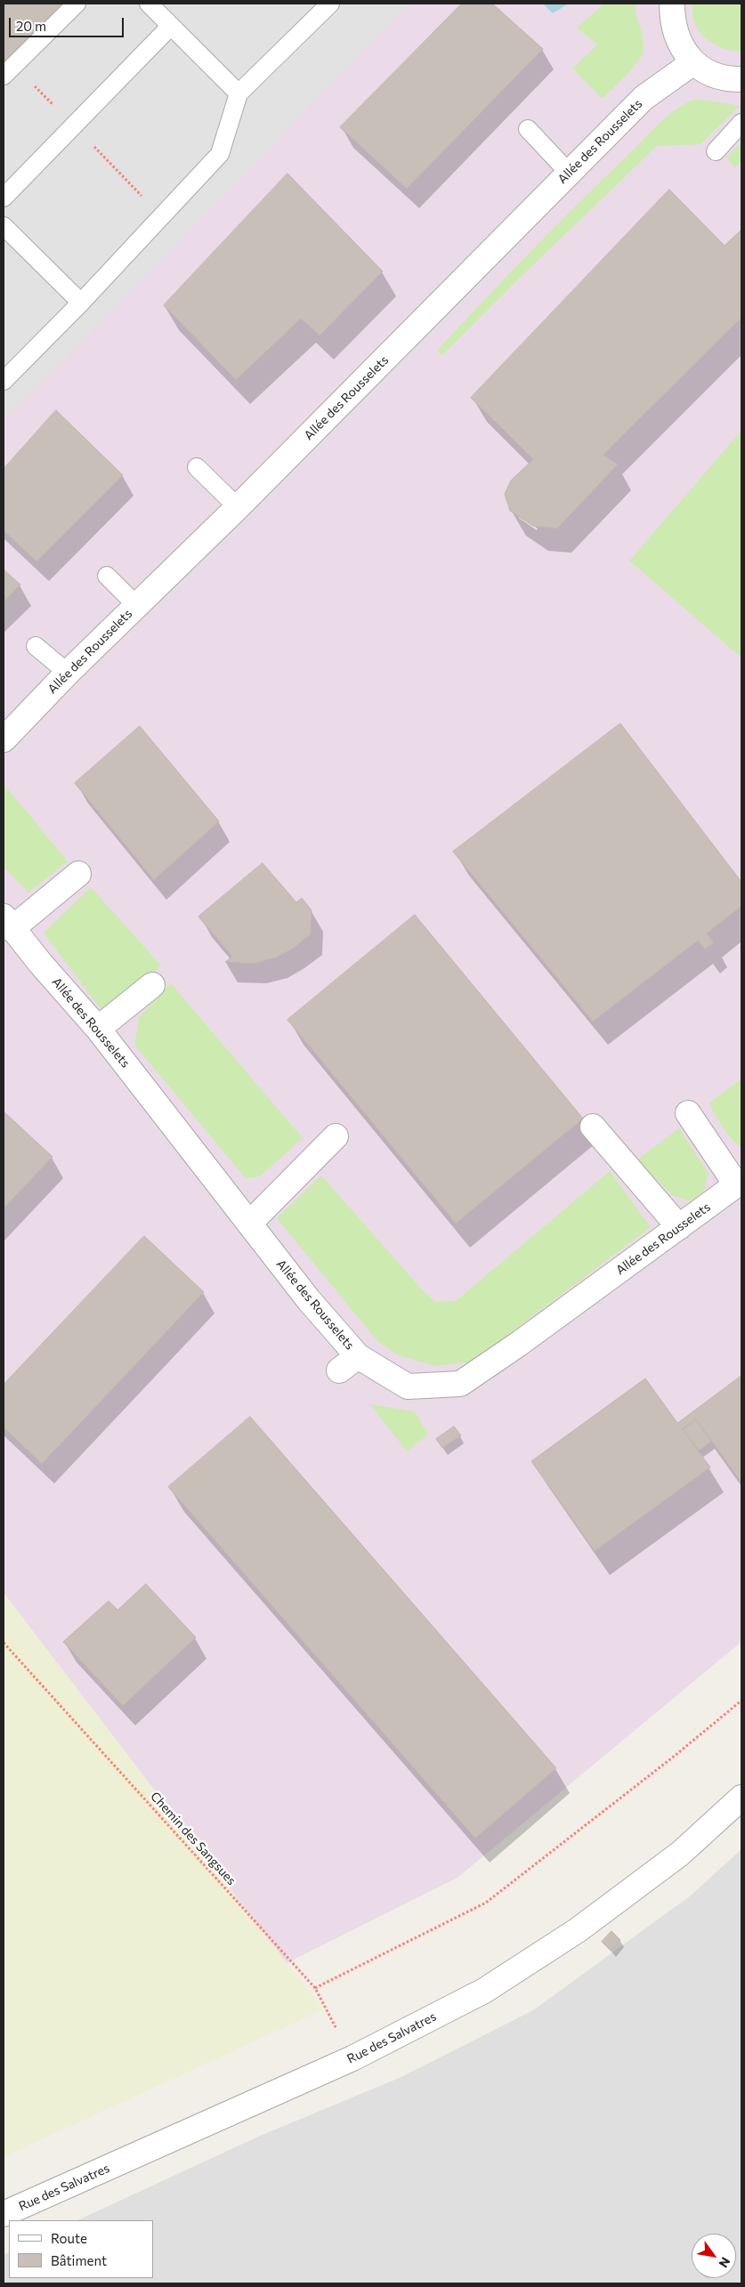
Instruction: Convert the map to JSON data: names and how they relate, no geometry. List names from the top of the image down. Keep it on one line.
{"streets":{"street":["Allée des Rousselets","Rue des Salvatres"],"path":["Chemin des Sangsues"]},"crossings":[["Chemin des Sangsues","Rue des Salvatres"]],"legend":["Route","Bâtiment"],"scale_bar":"20 m","north":"bottom right"}
